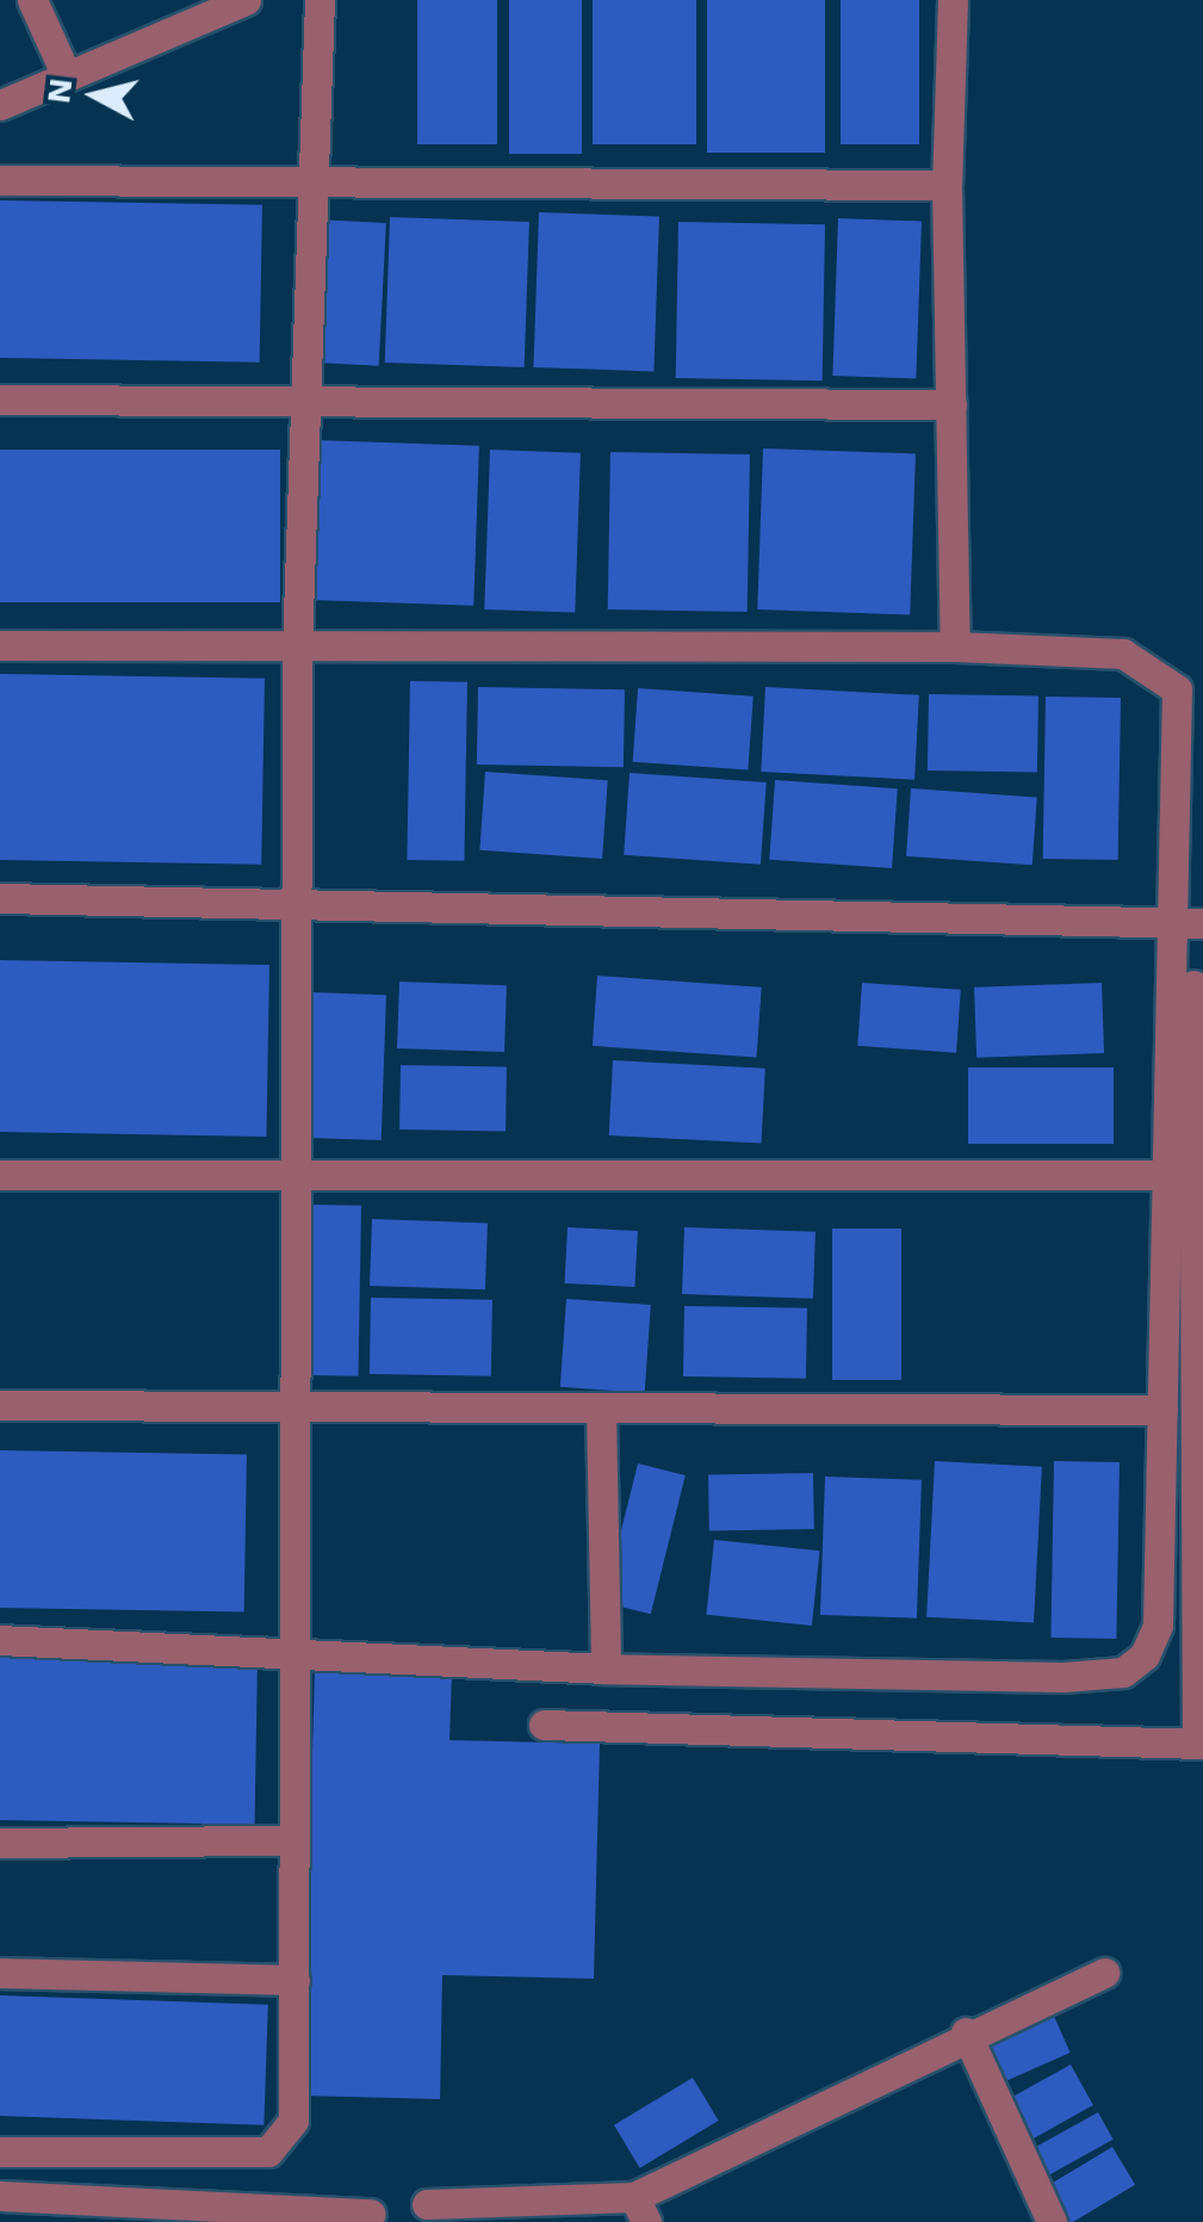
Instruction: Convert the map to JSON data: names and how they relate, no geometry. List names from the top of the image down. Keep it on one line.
{"north":"left"}
